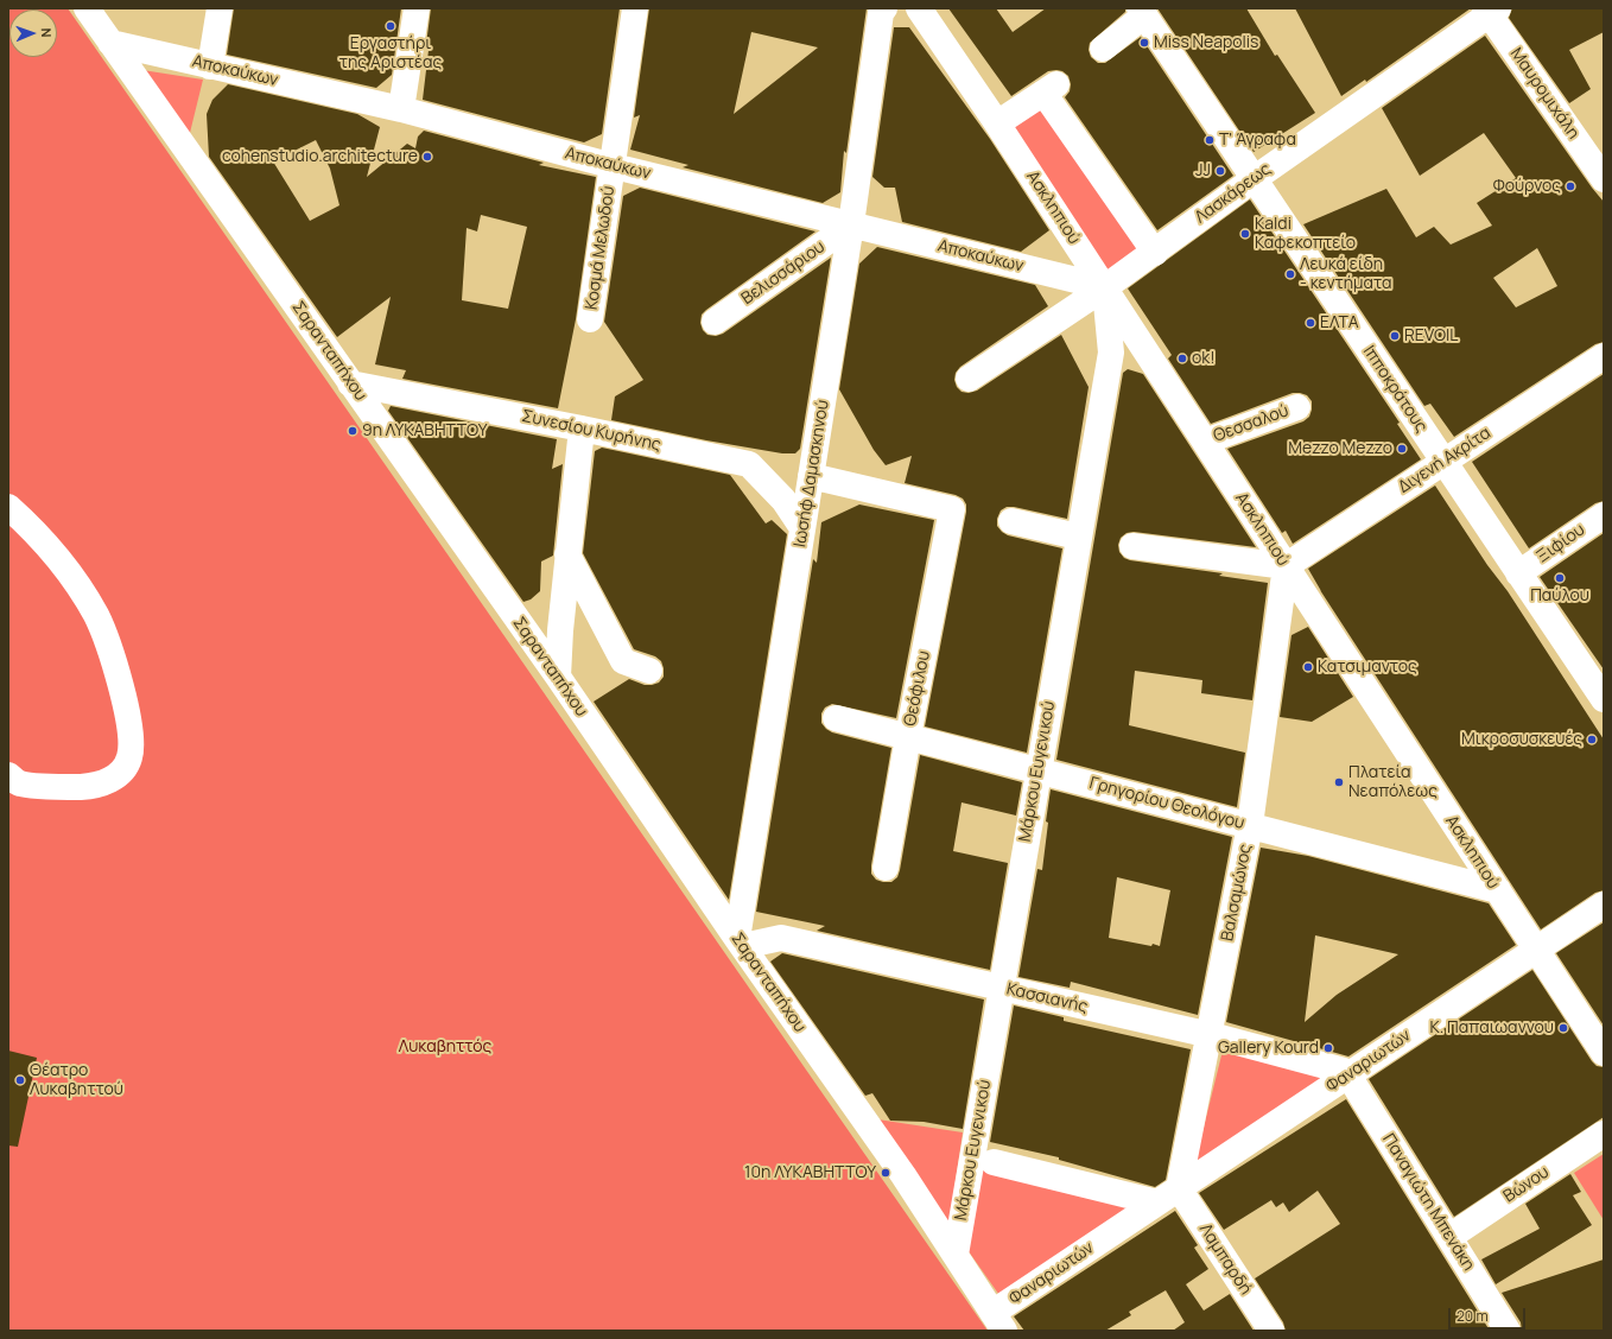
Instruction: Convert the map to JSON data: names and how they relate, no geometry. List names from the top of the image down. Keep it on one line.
{"streets":{"street":["Αποκαύκων","Μαυρομιχάλη","Λασκάρεως","Ασκληπιού","Κοσμά Μελωδού","Βελισσάριου","Σαρανταπήχου","Ιπποκράτους","Θεσσαλού","Συνεσίου Κυρήνης","Διγενή Ακρίτα","Ιωσήφ Δαμασκηνού","Ξιφίου","Θεόφιλου","Μάρκου Ευγενικού","Γρηγορίου Θεολόγου","Βαλσαμώνος","Κασσιανής","Φαναριωτών","Βώνου","Παναγιώτη Μπενάκη","Λαμπαρδή"]},"crossings":[["Αποκαύκων","Λασκάρεως"],["Αποκαύκων","Ασκληπιού"],["Αποκαύκων","Κοσμά Μελωδού"],["Αποκαύκων","Βελισσάριου"],["Αποκαύκων","Σαρανταπήχου"],["Αποκαύκων","Ιωσήφ Δαμασκηνού"],["Αποκαύκων","Μάρκου Ευγενικού"],["Μαυρομιχάλη","Λασκάρεως"],["Λασκάρεως","Ασκληπιού"],["Λασκάρεως","Ιπποκράτους"],["Λασκάρεως","Μάρκου Ευγενικού"],["Ασκληπιού","Θεσσαλού"],["Ασκληπιού","Διγενή Ακρίτα"],["Ασκληπιού","Μάρκου Ευγενικού"],["Ασκληπιού","Γρηγορίου Θεολόγου"],["Ασκληπιού","Βαλσαμώνος"],["Ασκληπιού","Φαναριωτών"],["Βελισσάριου","Ιωσήφ Δαμασκηνού"],["Σαρανταπήχου","Συνεσίου Κυρήνης"],["Σαρανταπήχου","Ιωσήφ Δαμασκηνού"],["Σαρανταπήχου","Μάρκου Ευγενικού"],["Σαρανταπήχου","Κασσιανής"],["Σαρανταπήχου","Φαναριωτών"],["Ιπποκράτους","Διγενή Ακρίτα"],["Ιπποκράτους","Ξιφίου"],["Συνεσίου Κυρήνης","Ιωσήφ Δαμασκηνού"],["Διγενή Ακρίτα","Βαλσαμώνος"],["Ιωσήφ Δαμασκηνού","Θεόφιλου"],["Ιωσήφ Δαμασκηνού","Κασσιανής"],["Θεόφιλου","Γρηγορίου Θεολόγου"],["Μάρκου Ευγενικού","Γρηγορίου Θεολόγου"],["Μάρκου Ευγενικού","Κασσιανής"],["Γρηγορίου Θεολόγου","Βαλσαμώνος"],["Βαλσαμώνος","Κασσιανής"],["Βαλσαμώνος","Φαναριωτών"],["Βαλσαμώνος","Λαμπαρδή"],["Κασσιανής","Φαναριωτών"],["Κασσιανής","Παναγιώτη Μπενάκη"],["Φαναριωτών","Παναγιώτη Μπενάκη"],["Φαναριωτών","Λαμπαρδή"],["Βώνου","Παναγιώτη Μπενάκη"]],"parks":["Λυκαβηττός"],"places":["Εργαστήρι της Αριστέας","Miss Neapolis","Τ' Άγραφα","cohenstudio.architecture","JJ","Φούρνος","Kaldi Καφεκοπτείο","Λευκά είδη - κεντήματα","ΕΛΤΑ","REVOIL","ok!","9η ΛΥΚΑΒΗΤΤΟΥ","Mezzo Mezzo","Παύλου","Κατσιμαντος","Μικροσυσκευές","Πλατεία Νεαπόλεως","Κ. Παπαιωαννου","Gallery Kourd","Θέατρο Λυκαβηττού","10η ΛΥΚΑΒΗΤΤΟΥ"],"scale_bar":"20 m","north":"right"}
